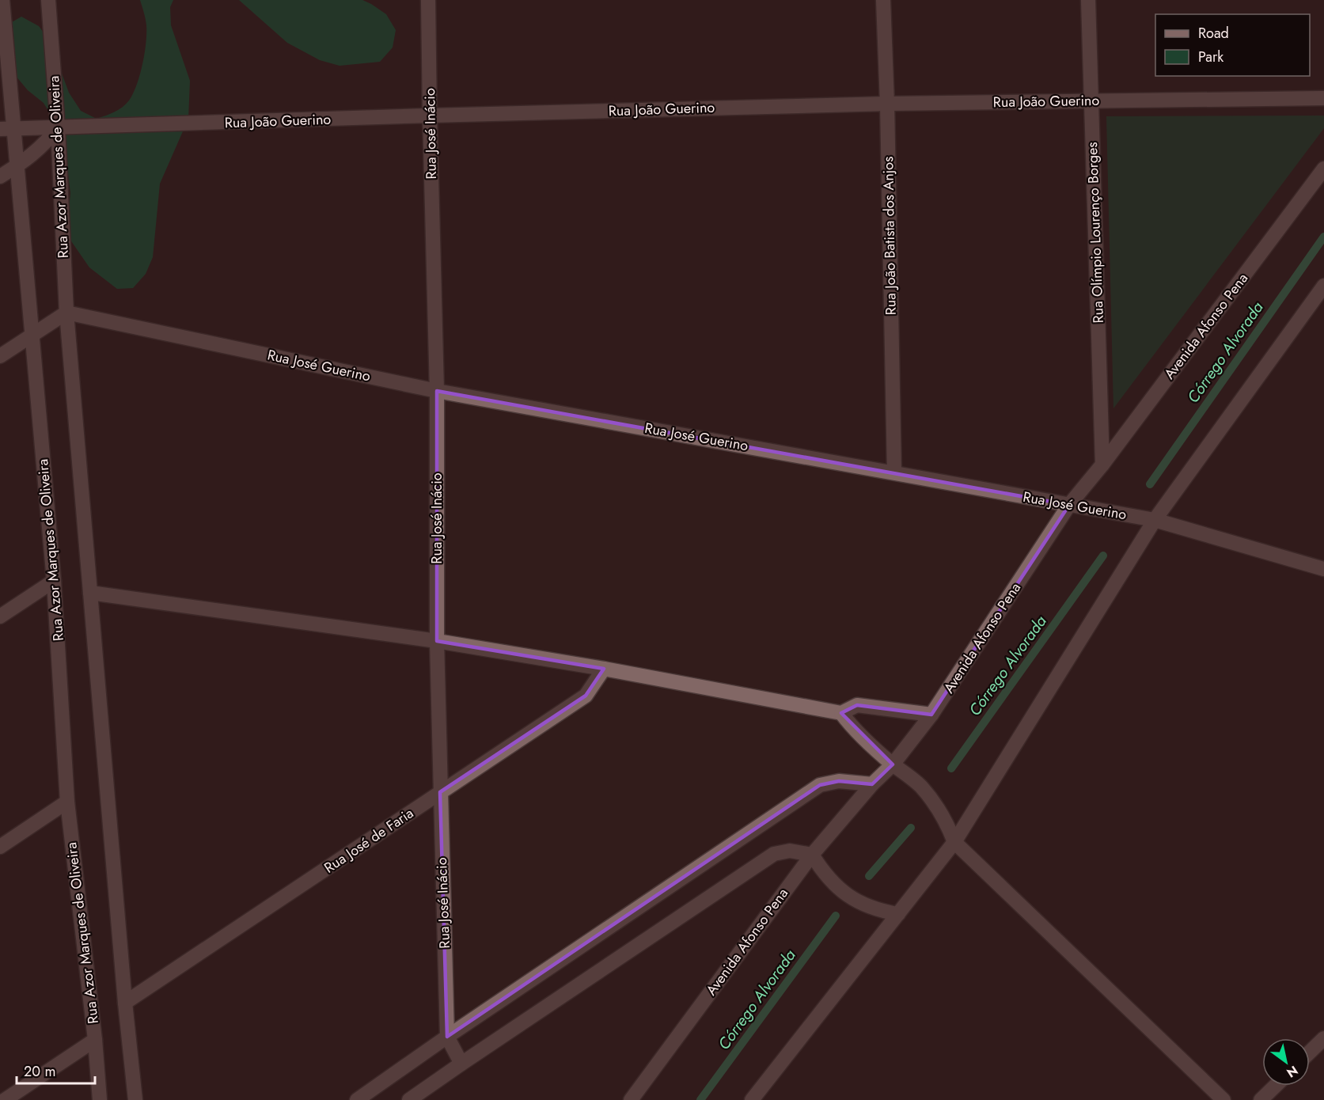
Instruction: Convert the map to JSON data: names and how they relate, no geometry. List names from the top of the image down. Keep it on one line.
{"streets":{"street":["Rua João Guerino","Rua José Inácio","Rua Azor Marques de Oliveira","Rua Olímpio Lourenço Borges","Rua João Batista dos Anjos","Avenida Afonso Pena","Rua José Guerino","Rua José de Faria"]},"crossings":[["Rua João Guerino","Rua José Inácio"],["Rua João Guerino","Rua Azor Marques de Oliveira"],["Rua João Guerino","Rua Olímpio Lourenço Borges"],["Rua João Guerino","Rua João Batista dos Anjos"],["Rua José Inácio","Rua José Guerino"],["Rua José Inácio","Rua José de Faria"],["Rua Azor Marques de Oliveira","Rua José Guerino"],["Rua Azor Marques de Oliveira","Rua José de Faria"],["Rua Olímpio Lourenço Borges","Avenida Afonso Pena"],["Rua João Batista dos Anjos","Rua José Guerino"],["Avenida Afonso Pena","Rua José Guerino"]],"water":["Córrego Alvorada"],"legend":["Road","Park"],"scale_bar":"20 m","north":"bottom right"}
